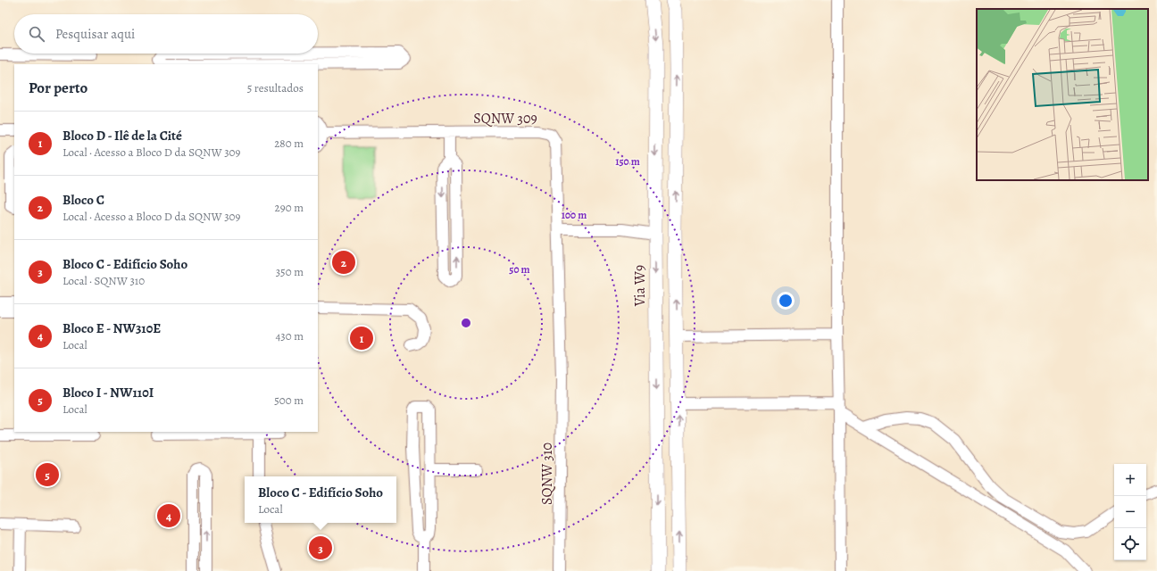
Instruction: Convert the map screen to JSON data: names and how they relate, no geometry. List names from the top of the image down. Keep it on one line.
{"streets":{"street":["SQNW 309","Via W9","SQNW 310"]},"crossings":[["SQNW 309","SQNW 310"]],"page":{"search":"Pesquisar aqui","heading":["Por perto","5 resultados"],"list":[{"mark":"1","name":"Bloco D - Ilê de la Cité","note":"Local · Acesso a Bloco D da SQNW 309","value":"280 m"},{"mark":"2","name":"Bloco C","note":"Local · Acesso a Bloco D da SQNW 309","value":"290 m"},{"mark":"3","name":"Bloco C - Edifício Soho","note":"Local · SQNW 310","value":"350 m"},{"mark":"4","name":"Bloco E - NW310E","note":"Local","value":"430 m"},{"mark":"5","name":"Bloco I - NW110I","note":"Local","value":"500 m"}],"pins":["2","1","5","4","3"],"map_buttons":["+","−"],"popup":["Bloco C - Edifício Soho","Local"]},"rings":["150 m","100 m","50 m"]}
